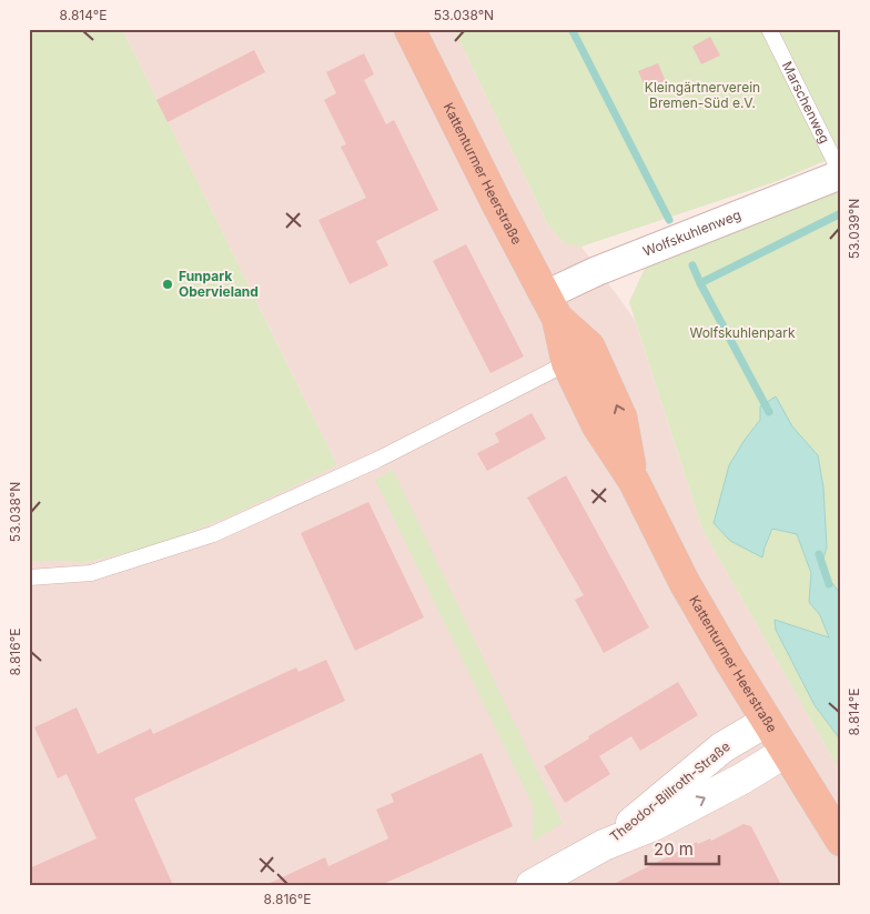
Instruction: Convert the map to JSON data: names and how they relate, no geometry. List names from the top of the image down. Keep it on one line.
{"streets":{"main road":["Kattenturmer Heerstraße"],"street":["Wolfskuhlenweg","Theodor-Billroth-Straße"],"lane":["Marschenweg"]},"crossings":[["Marschenweg","Wolfskuhlenweg"],["Kattenturmer Heerstraße","Wolfskuhlenweg"],["Kattenturmer Heerstraße","Theodor-Billroth-Straße"]],"parks":["Kleingärtnerverein Bremen-Süd e.V.","Wolfskuhlenpark"],"places":["Funpark Obervieland"],"scale_bar":"20 m","coordinates":["8.814°E","53.038°N","53.039°N","8.816°E"]}
